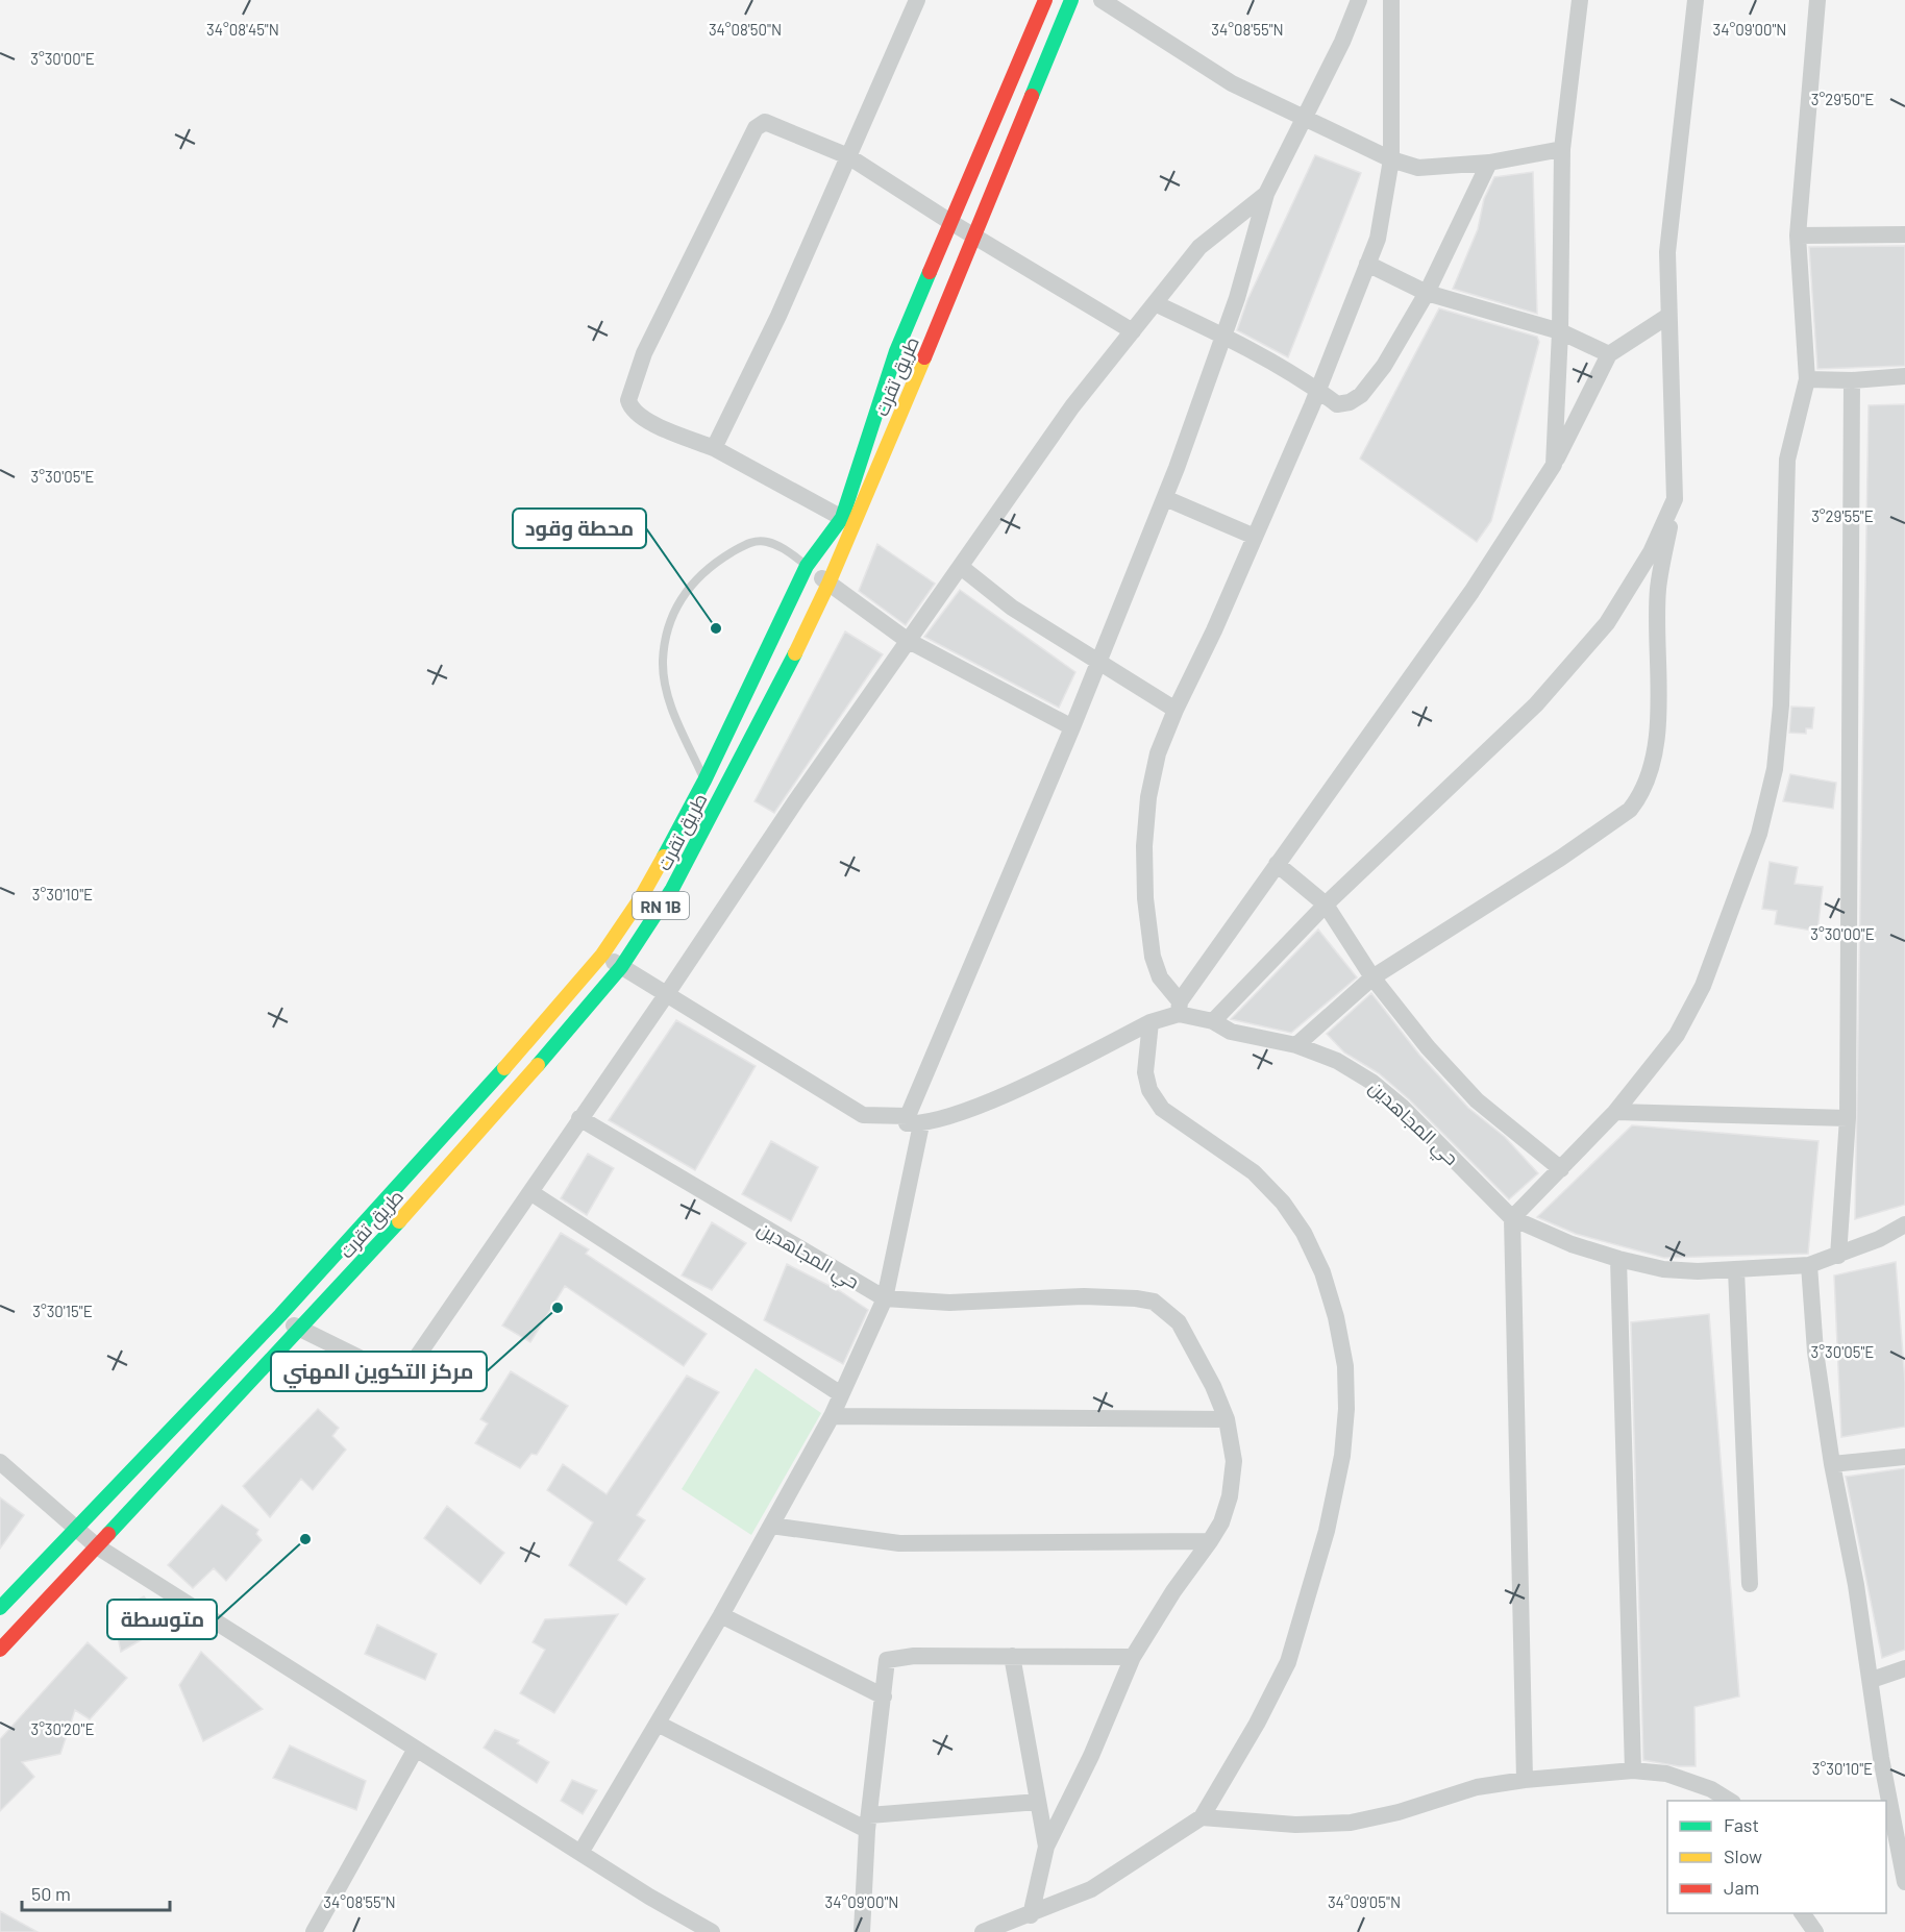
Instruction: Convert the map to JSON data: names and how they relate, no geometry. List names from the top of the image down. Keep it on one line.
{"streets":{"main road":["طريق تقرت","RN 1B"],"street":["حي المجاهدين"]},"places":["محطة وقود","مركز التكوين المهني","متوسطة"],"legend":["Fast","Slow","Jam"],"scale_bar":"50 m","coordinates":["34°08'45\"N","34°08'50\"N","34°08'55\"N","34°09'00\"N","3°30'00\"E","3°29'50\"E","3°30'05\"E","3°29'55\"E","3°30'10\"E","3°30'15\"E","3°30'20\"E","34°09'05\"N"]}
